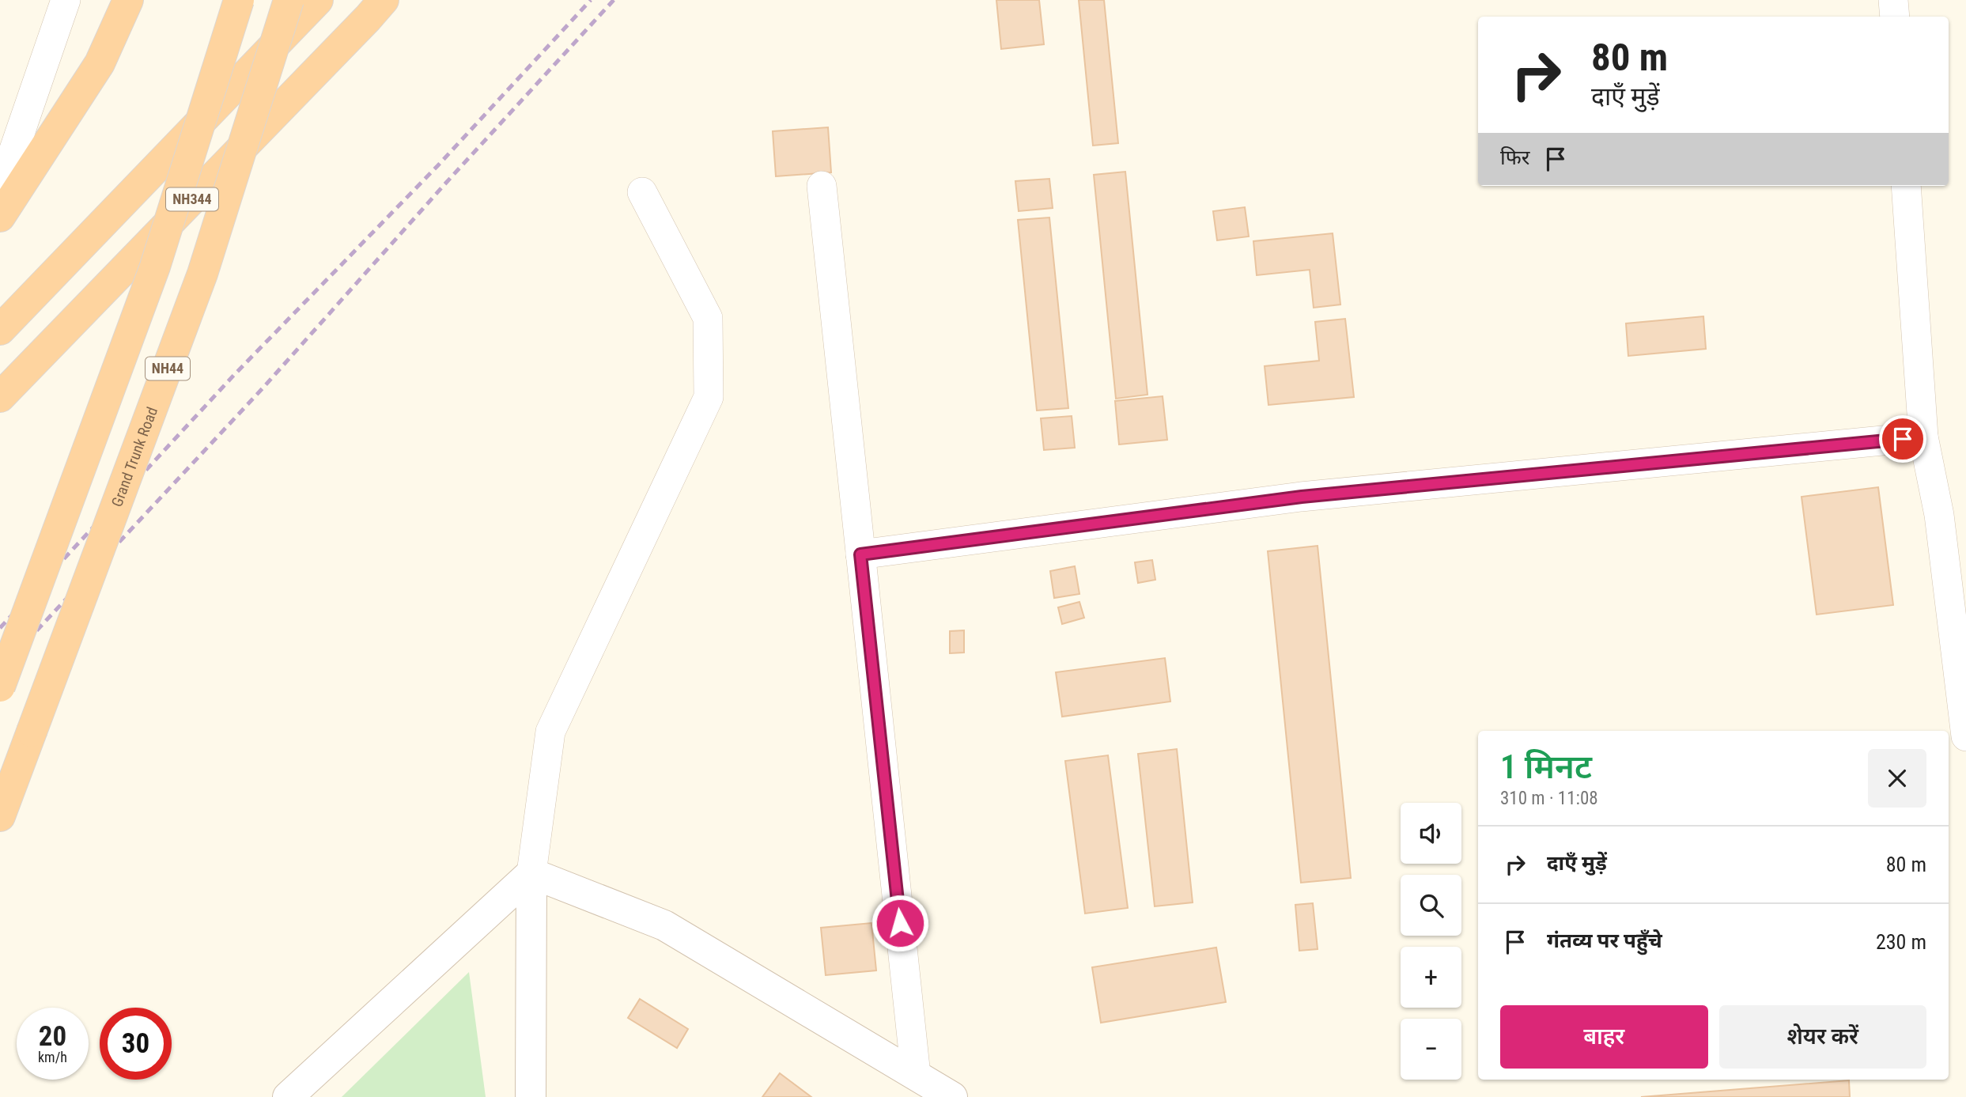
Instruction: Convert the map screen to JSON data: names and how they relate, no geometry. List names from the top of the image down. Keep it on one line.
{"streets":{"highway":["NH344","NH44","Grand Trunk Road"]},"page":{"turn":["80 m","दाएँ मुड़ें"],"then":"फिर","heading":["1 मिनट","310 m · 11:08"],"map_buttons":["+","−"],"list":[{"name":"दाएँ मुड़ें","value":"80 m"},{"name":"गंतव्य पर पहुँचे","value":"230 m"}],"buttons":["बाहर","शेयर करें"],"speed":"20 km/h","limit":"30"}}
